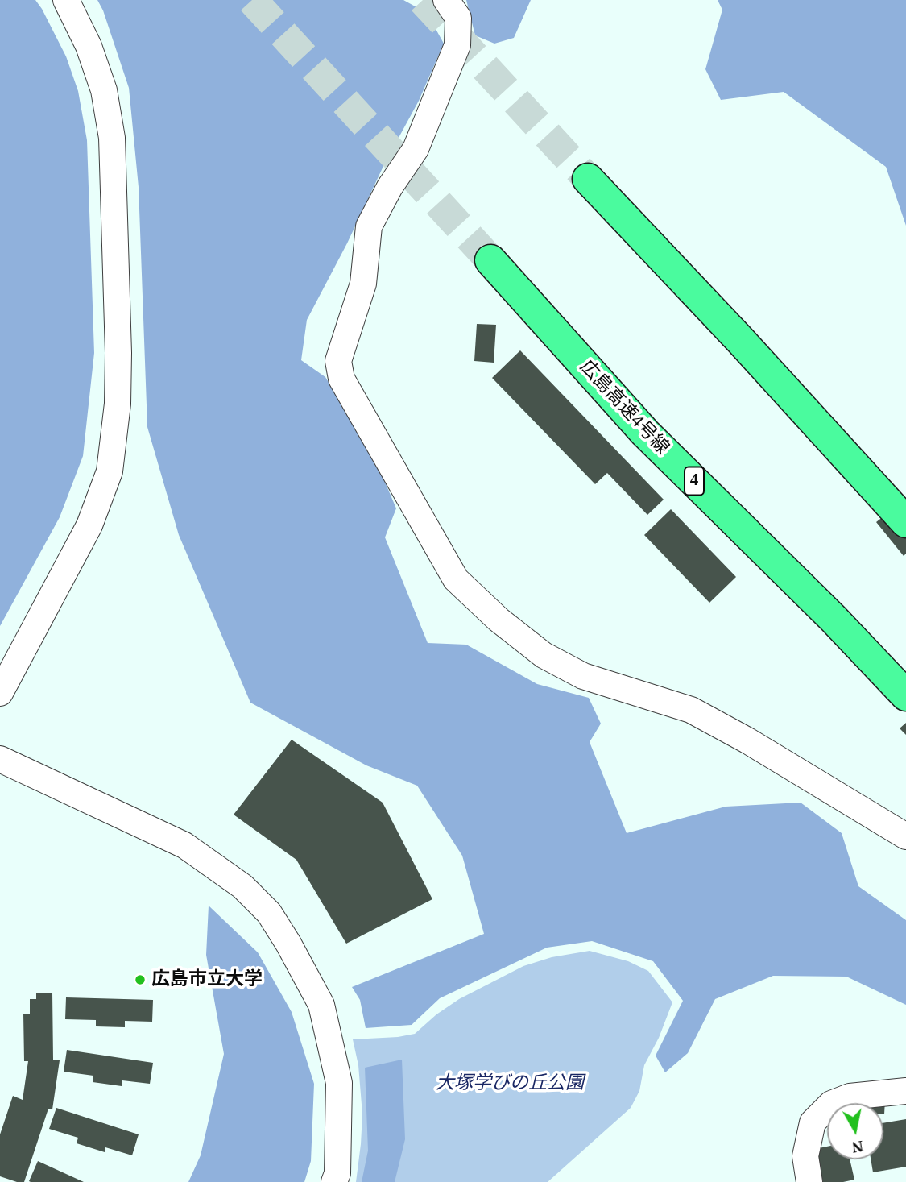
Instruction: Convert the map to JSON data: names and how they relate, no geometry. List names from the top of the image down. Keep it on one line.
{"streets":{"highway":["広島高速4号線","4"]},"parks":["大塚学びの丘公園"],"places":["広島市立大学"],"north":"bottom"}
